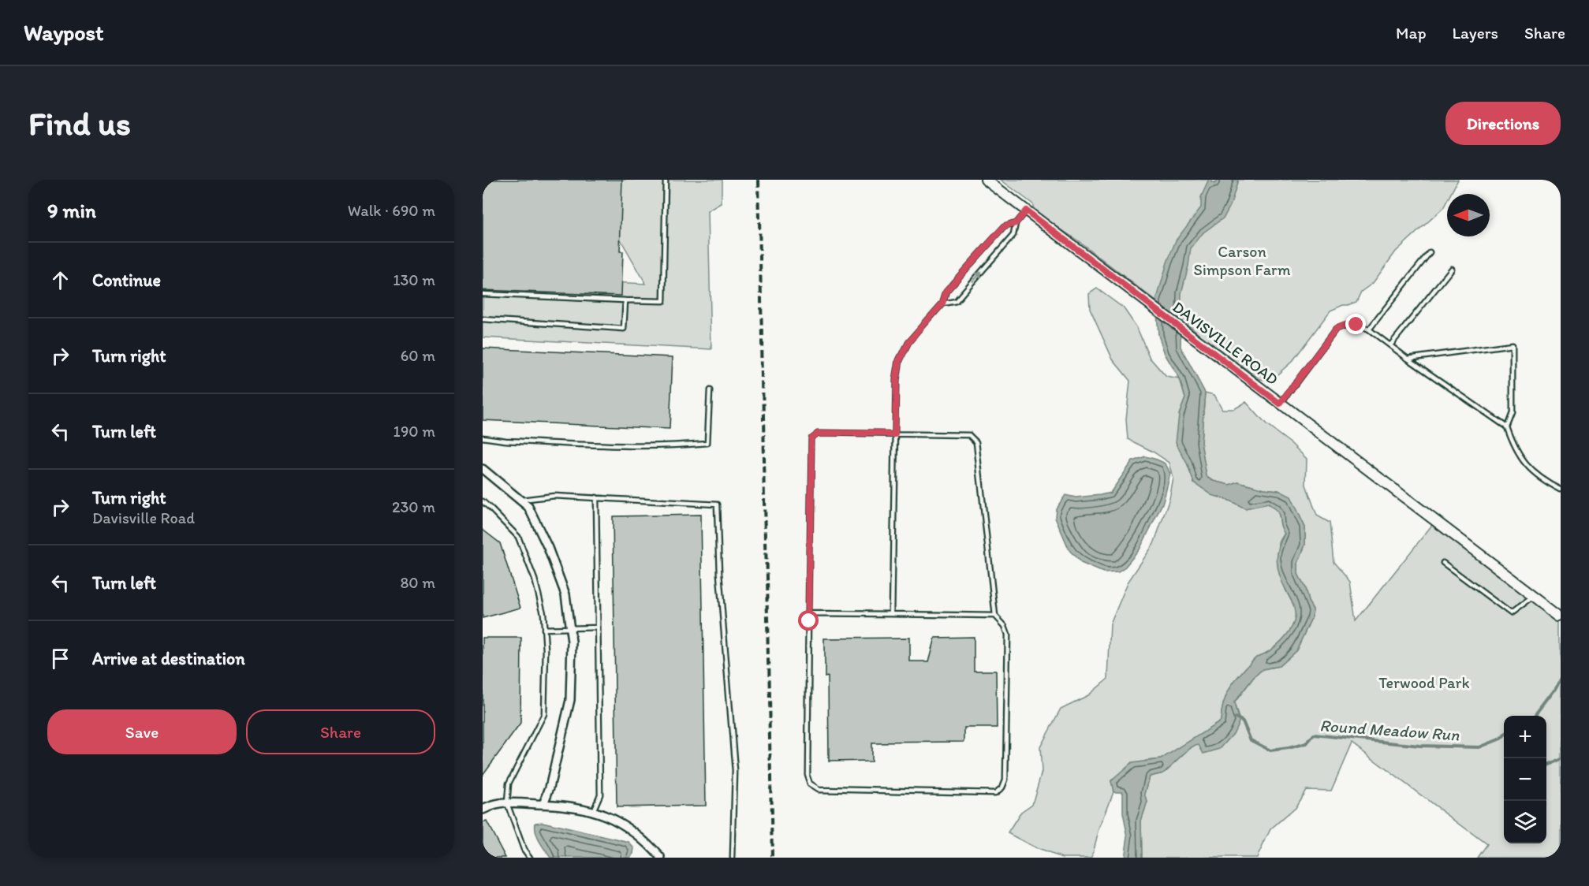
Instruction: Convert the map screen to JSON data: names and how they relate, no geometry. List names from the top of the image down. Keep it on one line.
{"streets":{"street":["DAVISVILLE ROAD"]},"water":["Round Meadow Run"],"parks":["Carson Simpson Farm","Terwood Park"],"north":"left","page":{"header":"Waypost","nav":["Map","Layers","Share"],"buttons":["Directions",["Save","Share"]],"title":"Find us","heading":["9 min","Walk · 690 m"],"list":[["Continue","130 m"],["Turn right","60 m"],["Turn left","190 m"],["Turn right","Davisville Road","230 m"],["Turn left","80 m"],"Arrive at destination"],"map_buttons":["+","−"]}}
